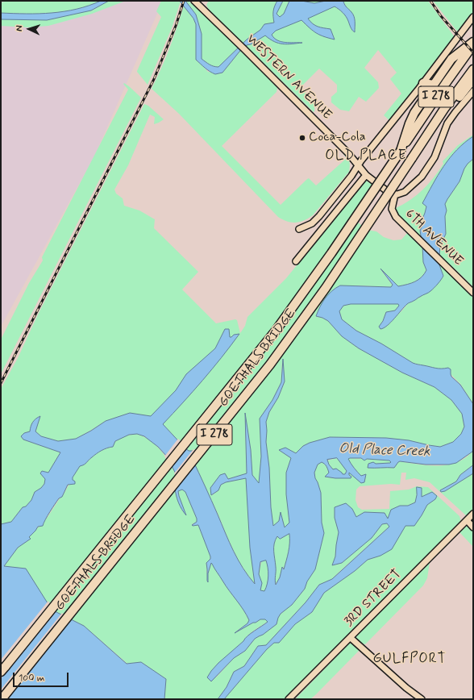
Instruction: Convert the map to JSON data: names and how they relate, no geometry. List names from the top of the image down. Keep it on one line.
{"streets":{"highway":["I 278","GOETHALS BRIDGE"],"street":["WESTERN AVENUE","6TH AVENUE","3RD STREET"]},"crossings":[["WESTERN AVENUE","6TH AVENUE"],["I 278","GOETHALS BRIDGE"]],"districts":["OLD PLACE","GULFPORT"],"water":["Old Place Creek"],"places":["Coca-Cola"],"scale_bar":"100 m","north":"left"}
